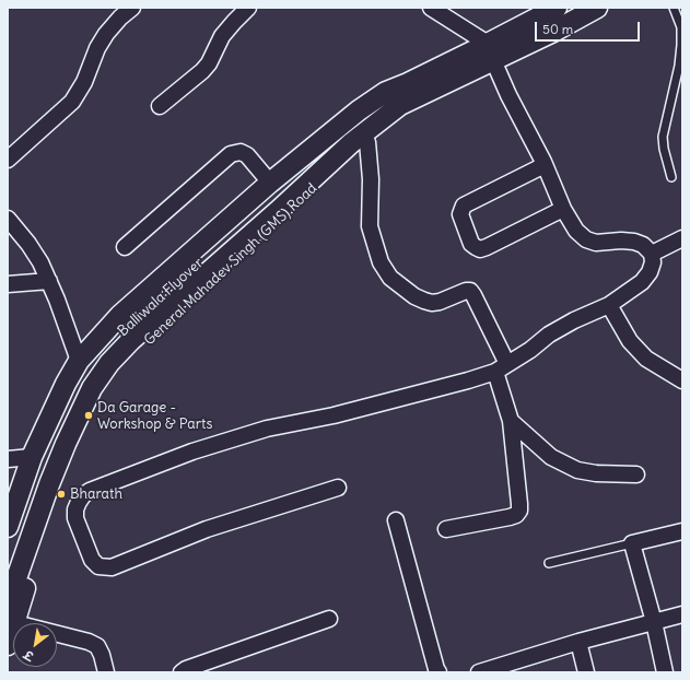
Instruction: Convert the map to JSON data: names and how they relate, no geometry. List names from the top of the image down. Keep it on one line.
{"streets":{"street":["General Mahadev Singh (GMS) Road","Balliwala Flyover"]},"crossings":[["General Mahadev Singh (GMS) Road","Balliwala Flyover"]],"places":["Da Garage - Workshop & Parts","Bharath"],"scale_bar":"50 m","north":"bottom left"}
